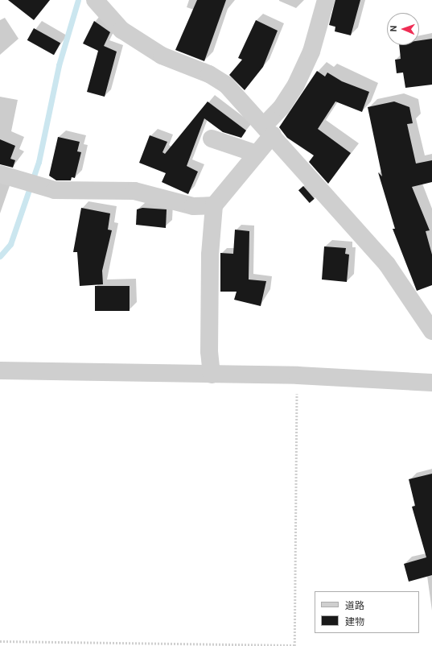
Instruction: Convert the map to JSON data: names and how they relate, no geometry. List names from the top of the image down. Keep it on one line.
{"legend":["道路","建物"],"north":"left"}
